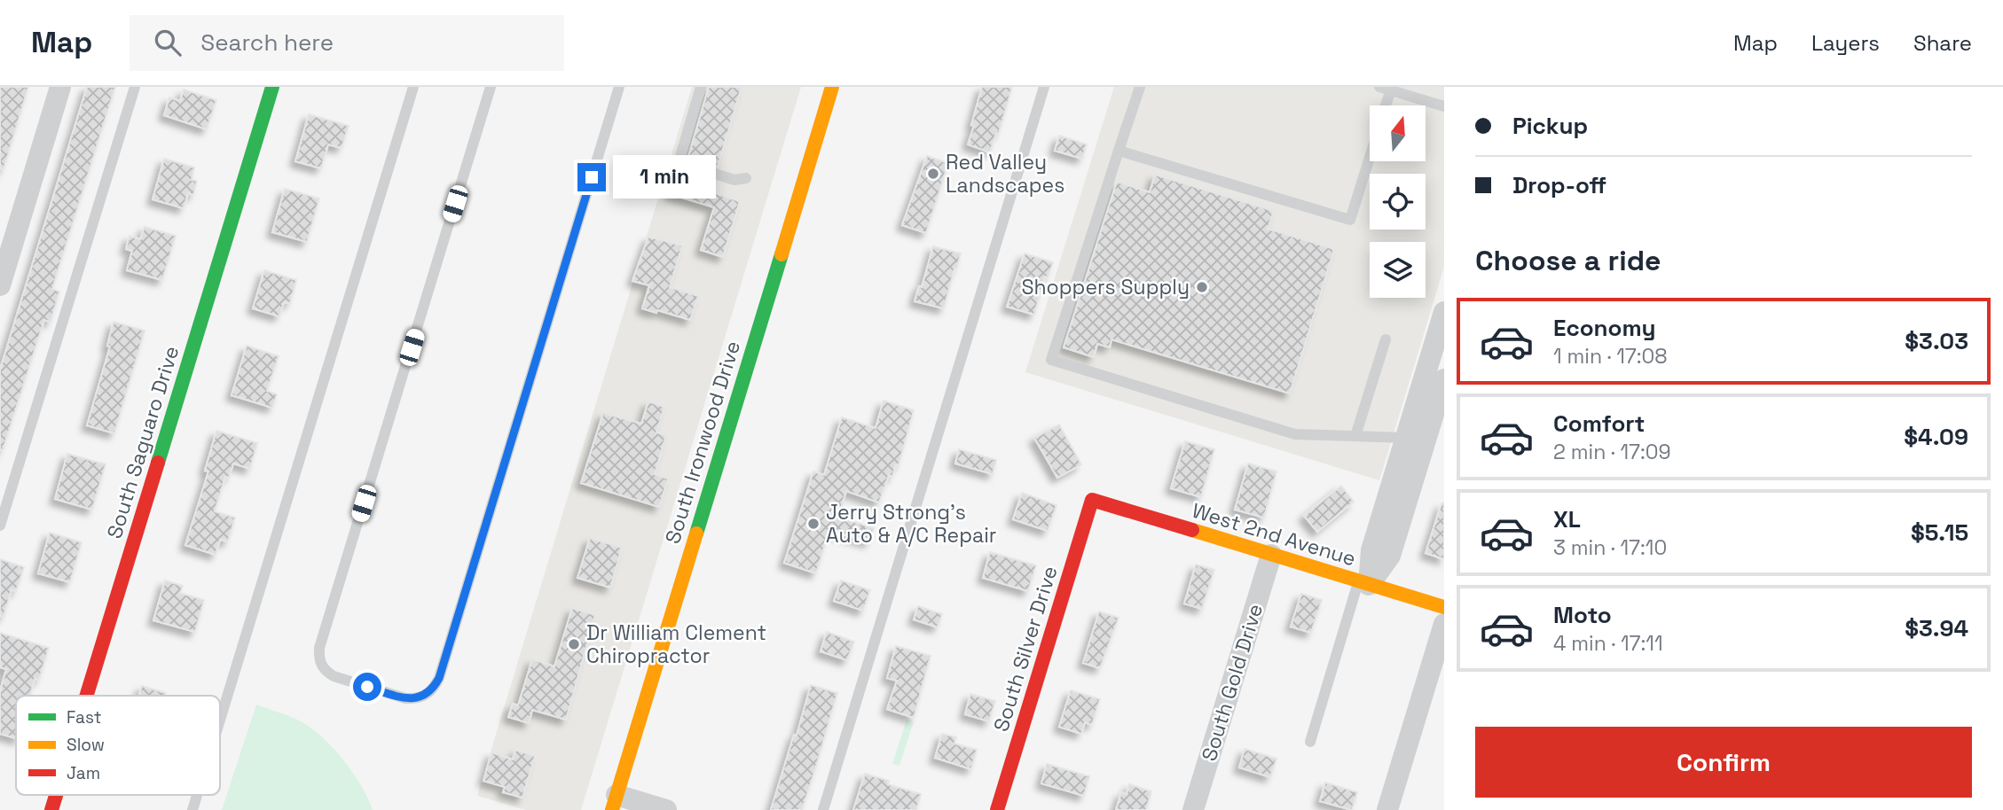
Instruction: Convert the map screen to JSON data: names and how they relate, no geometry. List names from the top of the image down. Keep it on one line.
{"streets":{"street":["South Saguaro Drive","South Ironwood Drive","West 2nd Avenue","South Silver Drive","South Gold Drive"]},"crossings":[["West 2nd Avenue","South Silver Drive"],["West 2nd Avenue","South Gold Drive"]],"places":["Red Valley Landscapes","Shoppers Supply","Jerry Strong's Auto & A/C Repair","Dr William Clement Chiropractor"],"legend":["Fast","Slow","Jam"],"north":"top","page":{"header":"Map","search":"Search here","nav":["Map","Layers","Share"],"banner":["Pickup","Drop-off"],"bubble":"1 min","heading":"Choose a ride","list":[{"name":"Economy","note":"1 min · 17:08","value":"$3.03"},{"name":"Comfort","note":"2 min · 17:09","value":"$4.09"},{"name":"XL","note":"3 min · 17:10","value":"$5.15"},{"name":"Moto","note":"4 min · 17:11","value":"$3.94"}],"buttons":"Confirm"}}
